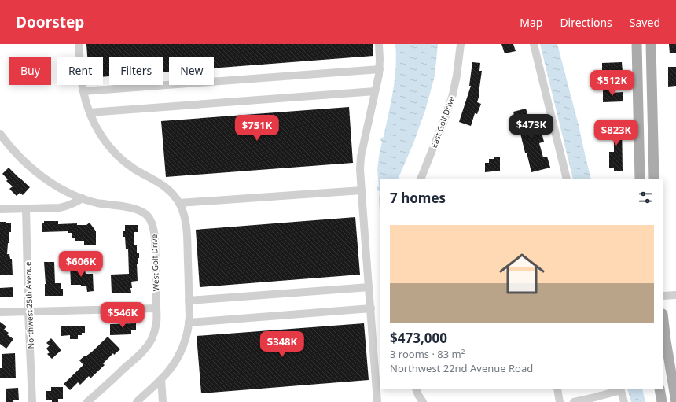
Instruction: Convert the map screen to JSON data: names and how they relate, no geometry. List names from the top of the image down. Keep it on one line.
{"streets":{"street":["East Golf Drive","West Golf Drive","Northwest 25th Avenue"]},"page":{"header":"Doorstep","nav":["Map","Directions","Saved"],"chip":["Buy","Rent","Filters","New"],"price":["$512K","$473K","$751K","$823K","$606K","$546K","$348K"],"heading":"7 homes","list":[{"name":"$473,000","note":"3 rooms · 83 m² · Northwest 22nd Avenue Road"}]}}
